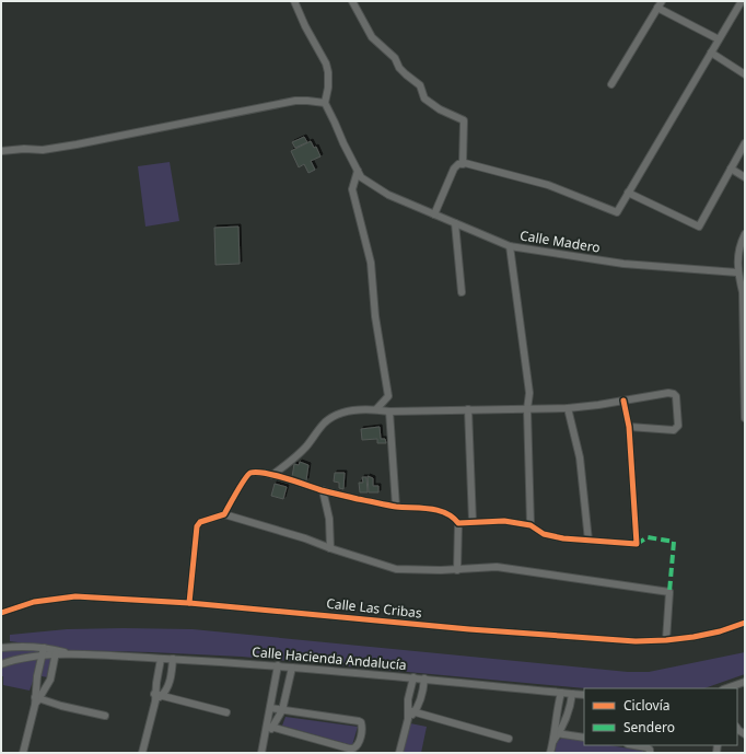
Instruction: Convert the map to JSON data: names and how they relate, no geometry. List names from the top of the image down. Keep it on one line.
{"streets":{"street":["Calle Madero","Calle Las Cribas","Calle Hacienda Andalucía"]},"legend":["Ciclovía","Sendero"]}
